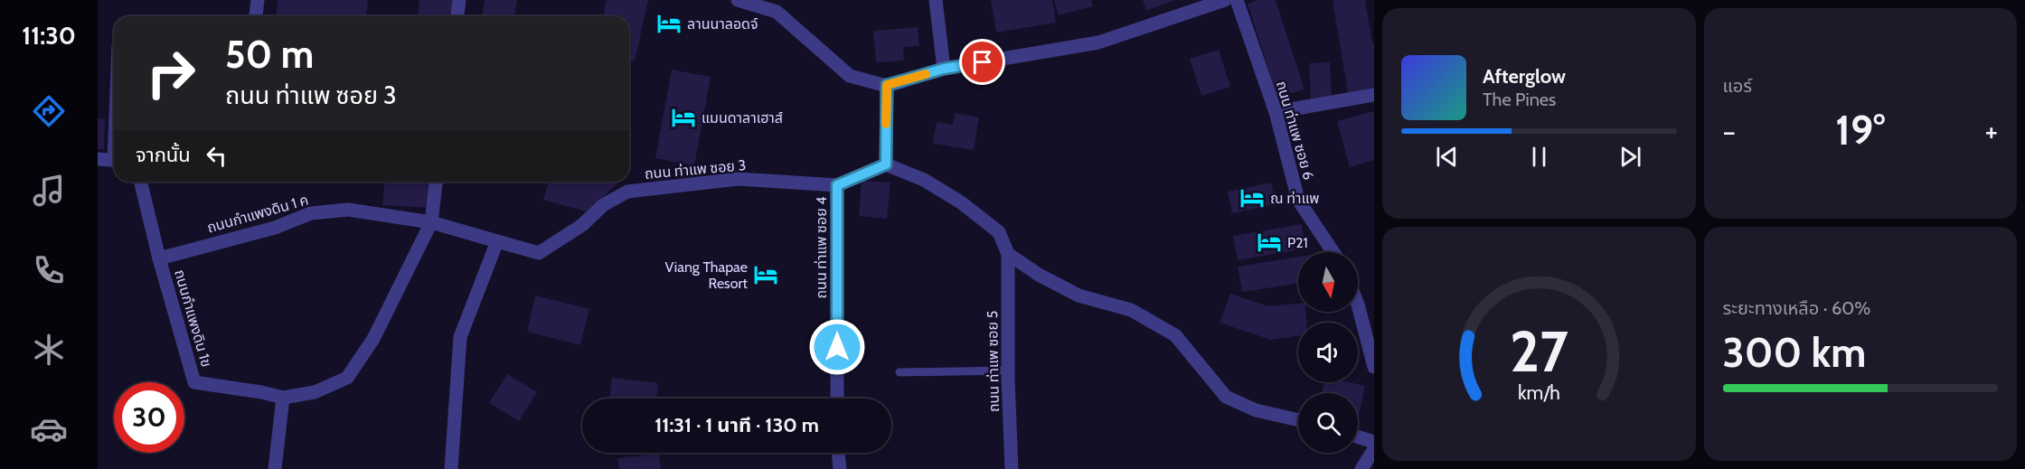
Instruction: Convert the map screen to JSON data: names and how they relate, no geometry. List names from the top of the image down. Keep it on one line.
{"streets":{"street":["ถนน ท่าแพ ซอย 6","ถนน ท่าแพ ซอย 3","ถนนกำแพงดิน 1 ค","ถนน ท่าแพ ซอย 4","ถนนกำแพงดิน 1ข","ถนน ท่าแพ ซอย 5"]},"crossings":[["ถนน ท่าแพ ซอย 3","ถนนกำแพงดิน 1 ค"],["ถนน ท่าแพ ซอย 3","ถนน ท่าแพ ซอย 4"],["ถนนกำแพงดิน 1 ค","ถนนกำแพงดิน 1ข"]],"places":{"hotel":["ลานนาลอดจ์","แมนดาลาเฮาส์","ณ ท่าแพ","P21","Viang Thapae Resort"]},"north":"bottom","page":{"tabs":"11:30","tile":["แอร์",["ระยะทางเหลือ · 60%","300 km"]],"turn":["50 m","ถนน ท่าแพ ซอย 3"],"song":["Afterglow","The Pines"],"heat":["−","19°","+"],"then":"จากนั้น","limit":"30","trip":"11:31 · 1 นาที · 130 m","gauge":["27","km/h"]}}
